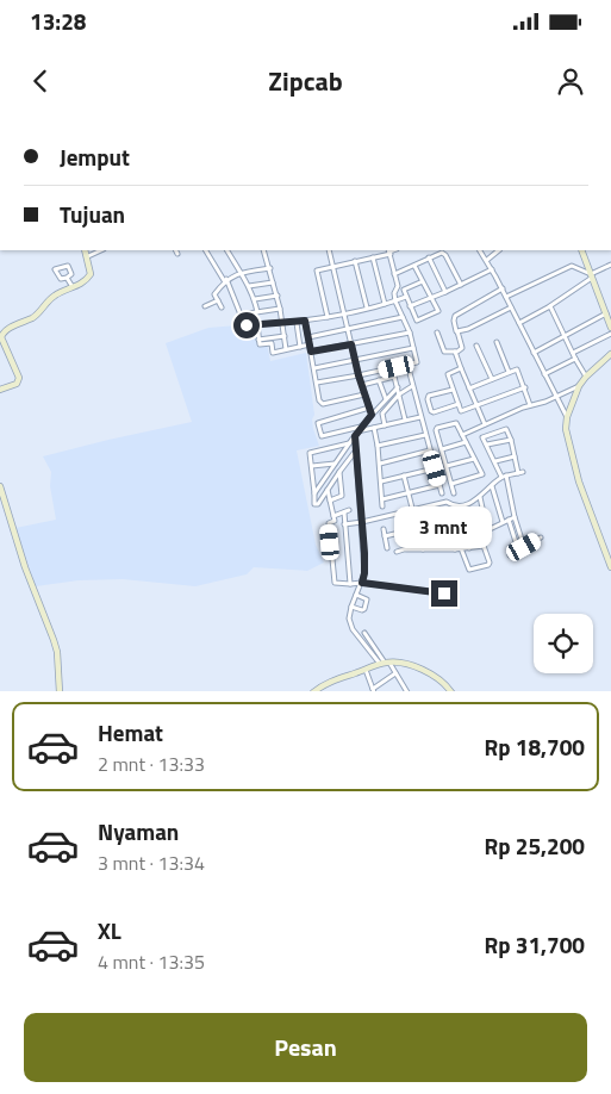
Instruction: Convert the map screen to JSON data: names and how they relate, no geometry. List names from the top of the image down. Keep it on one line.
{"page":{"status":"13:28","header":"Zipcab","banner":["Jemput","Tujuan"],"bubble":"3 mnt","list":[{"name":"Hemat","note":"2 mnt · 13:33","value":"Rp 18,700"},{"name":"Nyaman","note":"3 mnt · 13:34","value":"Rp 25,200"},{"name":"XL","note":"4 mnt · 13:35","value":"Rp 31,700"}],"buttons":"Pesan"}}
